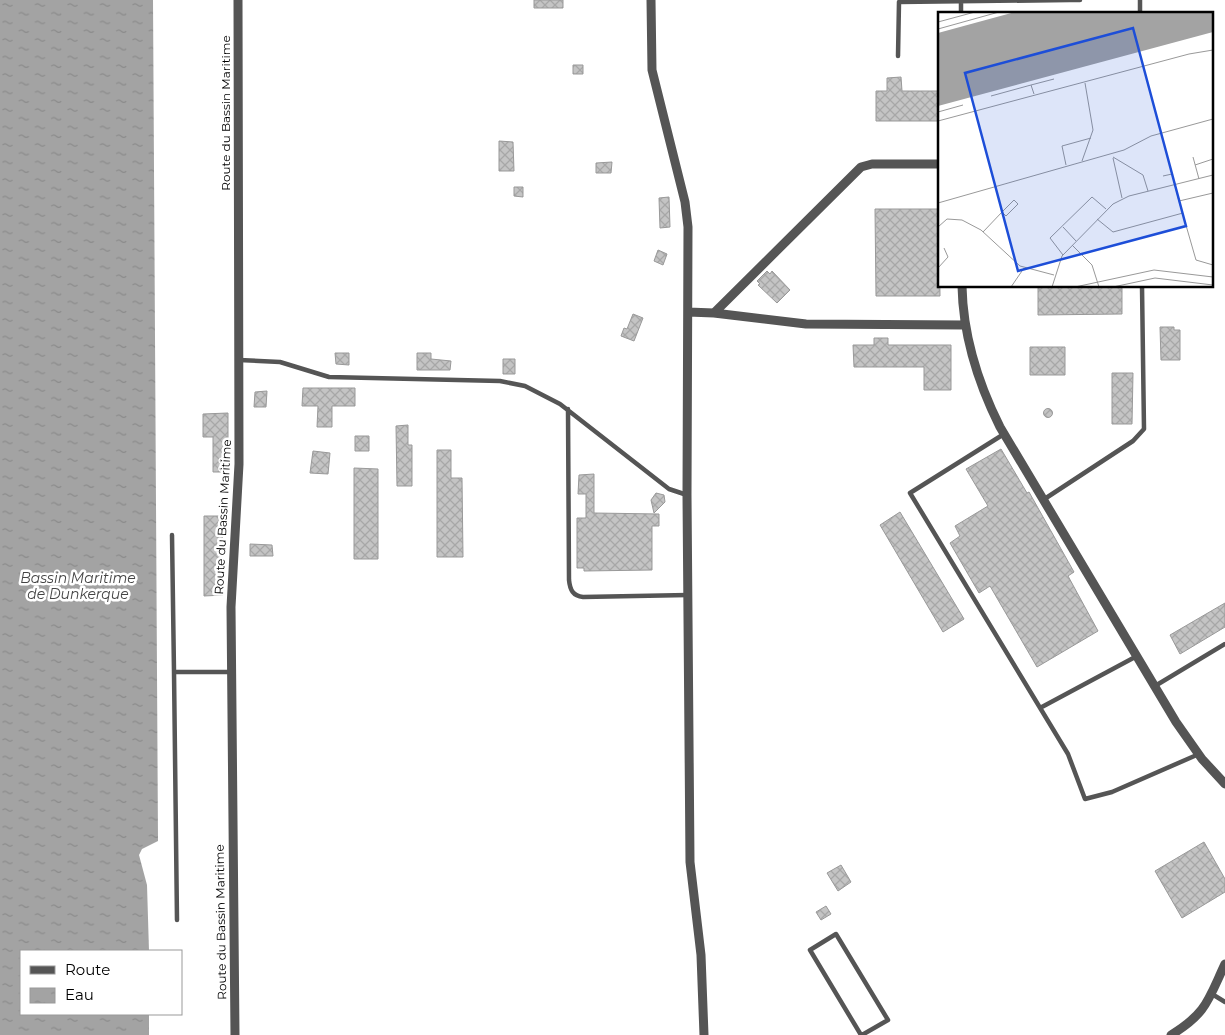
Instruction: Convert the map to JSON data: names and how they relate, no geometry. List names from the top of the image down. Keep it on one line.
{"streets":{"street":["Route du Bassin Maritime"]},"water":["Bassin Maritime de Dunkerque"],"legend":["Route","Eau"]}
